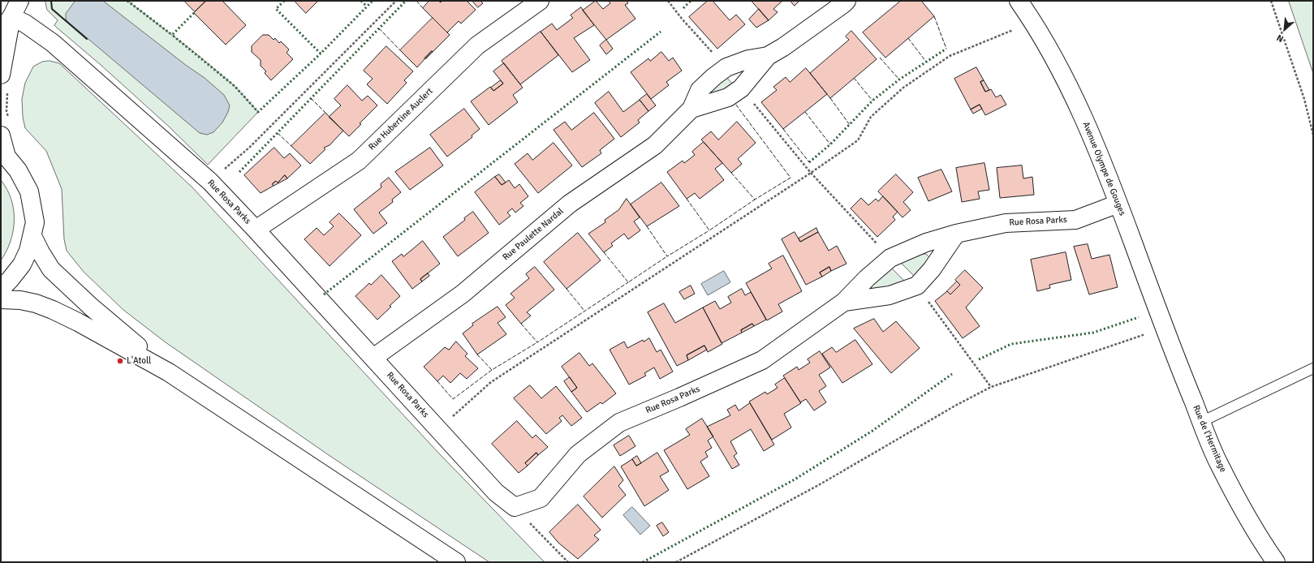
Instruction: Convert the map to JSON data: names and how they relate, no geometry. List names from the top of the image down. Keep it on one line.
{"streets":{"street":["Rue Hubertine Auclert","Avenue Olympe de Gouges","Rue Rosa Parks","Rue Paulette Nardal","Rue de l'Hermitage"]},"crossings":[["Rue Hubertine Auclert","Rue Rosa Parks"],["Avenue Olympe de Gouges","Rue Rosa Parks"],["Avenue Olympe de Gouges","Rue de l'Hermitage"],["Rue Rosa Parks","Rue Paulette Nardal"]],"places":["L'Atoll"],"north":"bottom left"}
